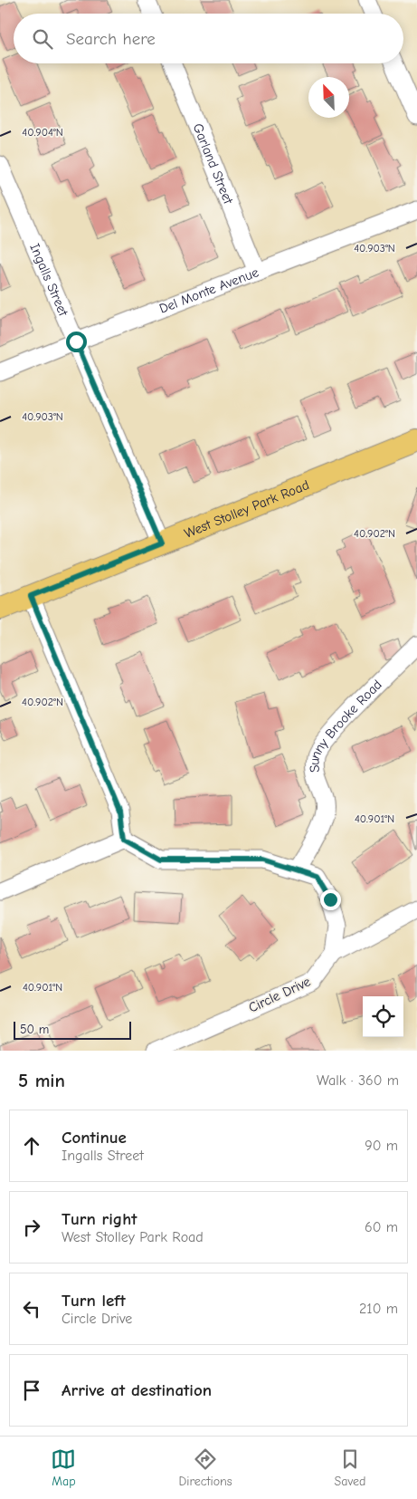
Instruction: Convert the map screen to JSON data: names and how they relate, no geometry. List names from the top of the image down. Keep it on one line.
{"streets":{"main road":["West Stolley Park Road"],"street":["Garland Street","Ingalls Street","Del Monte Avenue","Sunny Brooke Road","Circle Drive"]},"crossings":[["Garland Street","Del Monte Avenue"],["Ingalls Street","Del Monte Avenue"],["Ingalls Street","West Stolley Park Road"],["Sunny Brooke Road","Circle Drive"]],"scale_bar":"50 m","north":"top left","page":{"search":"Search here","scale":"50 m","heading":["5 min","Walk · 360 m"],"list":[["Continue","Ingalls Street","90 m"],["Turn right","West Stolley Park Road","60 m"],["Turn left","Circle Drive","210 m"],"Arrive at destination"],"nav":["Map","Directions","Saved"]},"coordinates":["40.904°N","40.903°N","40.902°N","40.901°N"]}
